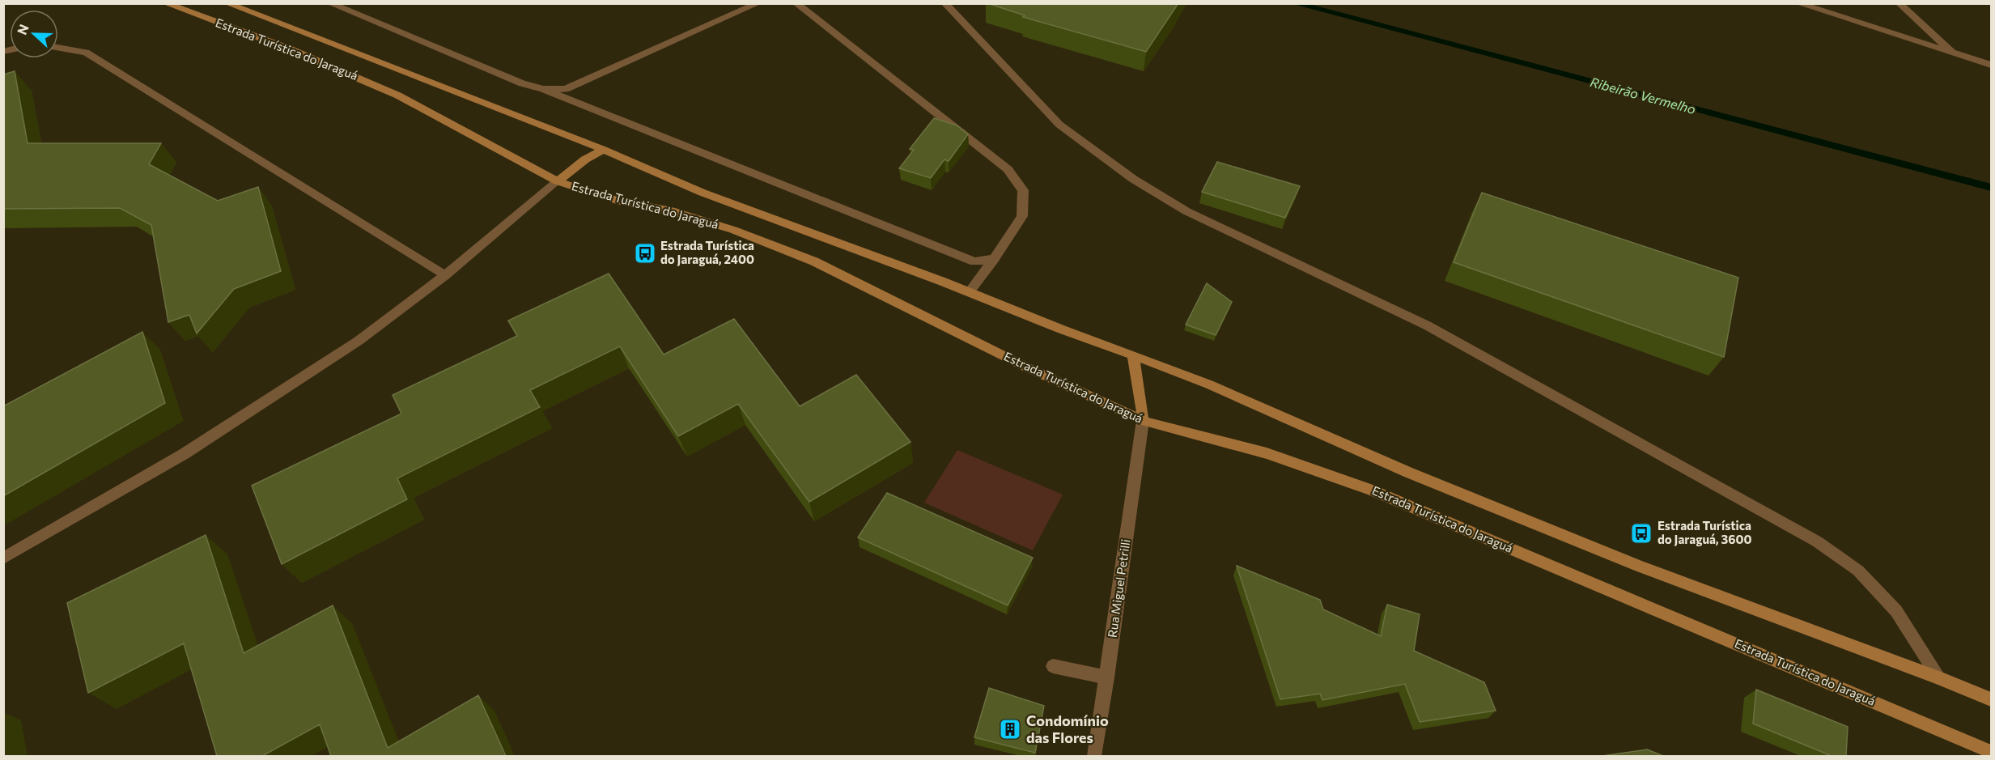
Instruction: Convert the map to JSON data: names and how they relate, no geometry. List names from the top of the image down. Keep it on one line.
{"streets":{"main road":["Estrada Turística do Jaraguá"],"street":["Rua Miguel Petrilli"]},"crossings":[["Estrada Turística do Jaraguá","Rua Miguel Petrilli"]],"water":["Ribeirão Vermelho"],"places":{"bus stop":["Estrada Turística do Jaraguá, 2400","Estrada Turística do Jaraguá, 3600"],"building":["Condomínio das Flores"]},"north":"left"}
